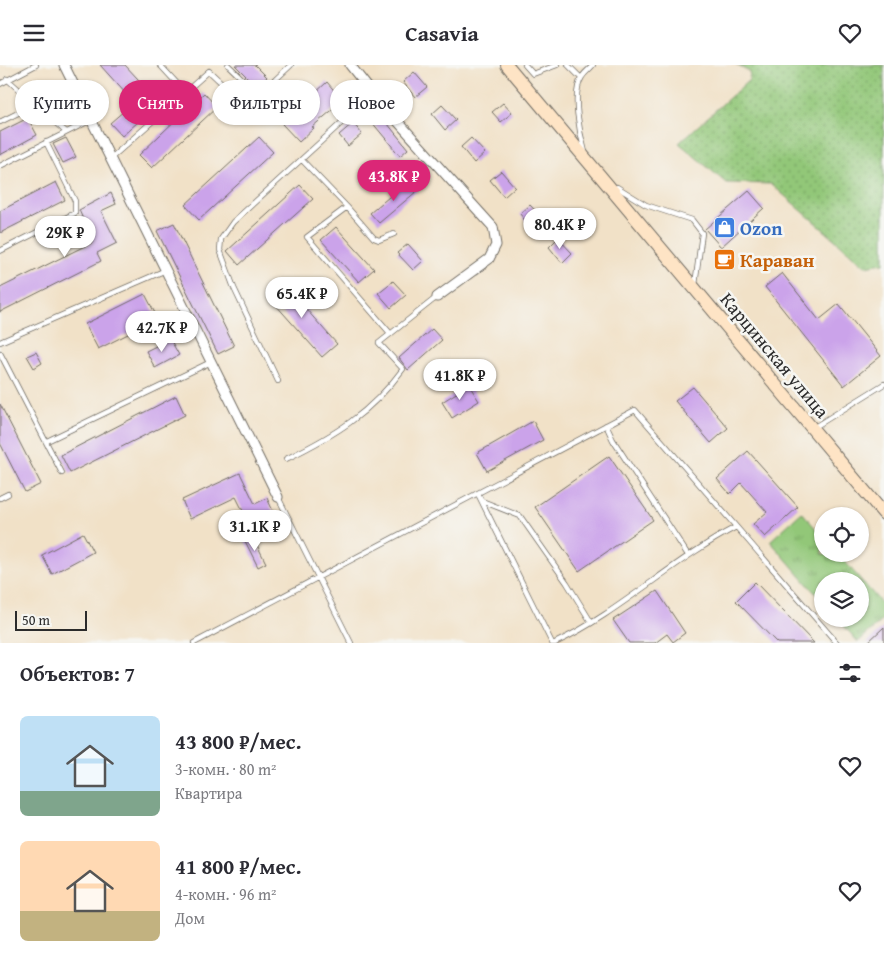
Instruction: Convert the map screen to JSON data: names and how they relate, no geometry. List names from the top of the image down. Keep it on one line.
{"streets":{"main road":["Карцинская улица"]},"places":{"shop":["Ozon"],"cafe":["Караван"]},"scale_bar":"50 m","page":{"header":"Casavia","chip":["Купить","Снять","Фильтры","Новое"],"price":["43.8K ₽","80.4K ₽","29K ₽","65.4K ₽","42.7K ₽","41.8K ₽","31.1K ₽"],"scale":"50 m","heading":"Объектов: 7","list":[{"name":"43 800 ₽/мес.","note":"3-комн. · 80 m² · Квартира"},{"name":"41 800 ₽/мес.","note":"4-комн. · 96 m² · Дом"}]}}
